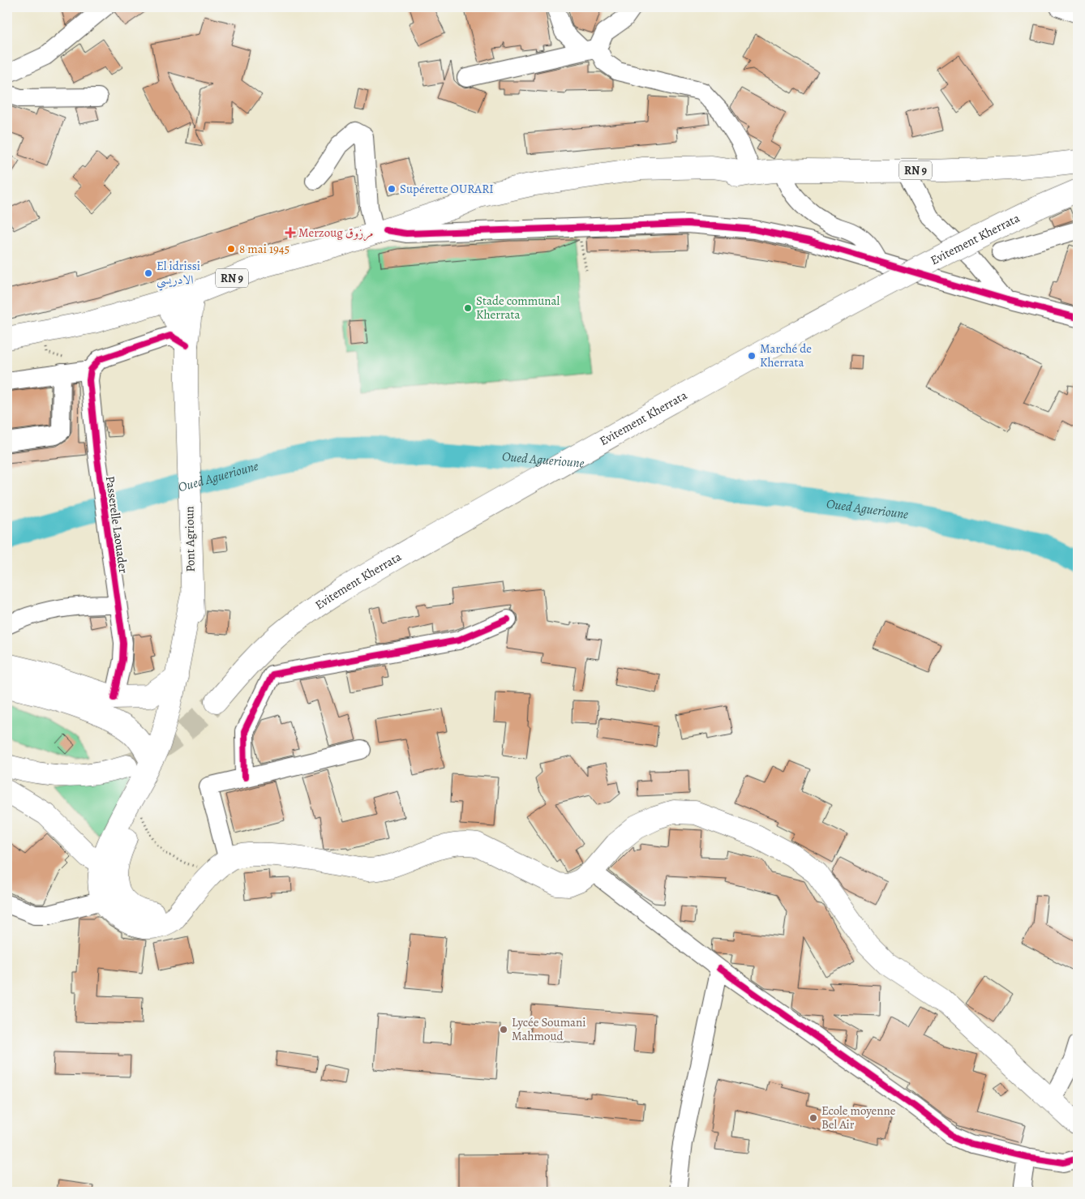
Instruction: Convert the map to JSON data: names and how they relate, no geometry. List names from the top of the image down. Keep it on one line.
{"streets":{"main road":["RN 9","Evitement Kherrata","Pont Agrioun"],"street":["Passerelle Laouader"]},"crossings":[["RN 9","Pont Agrioun"]],"water":["Oued Aguerioune"],"places":{"other":["Supérette OURARI","8 mai 1945","El idrissi الادريسي","Stade communal Kherrata","Marché de Kherrata","Lycée Soumani Mahmoud","Ecole moyenne Bel Air"],"health":["Merzoug مرزوق"]}}
